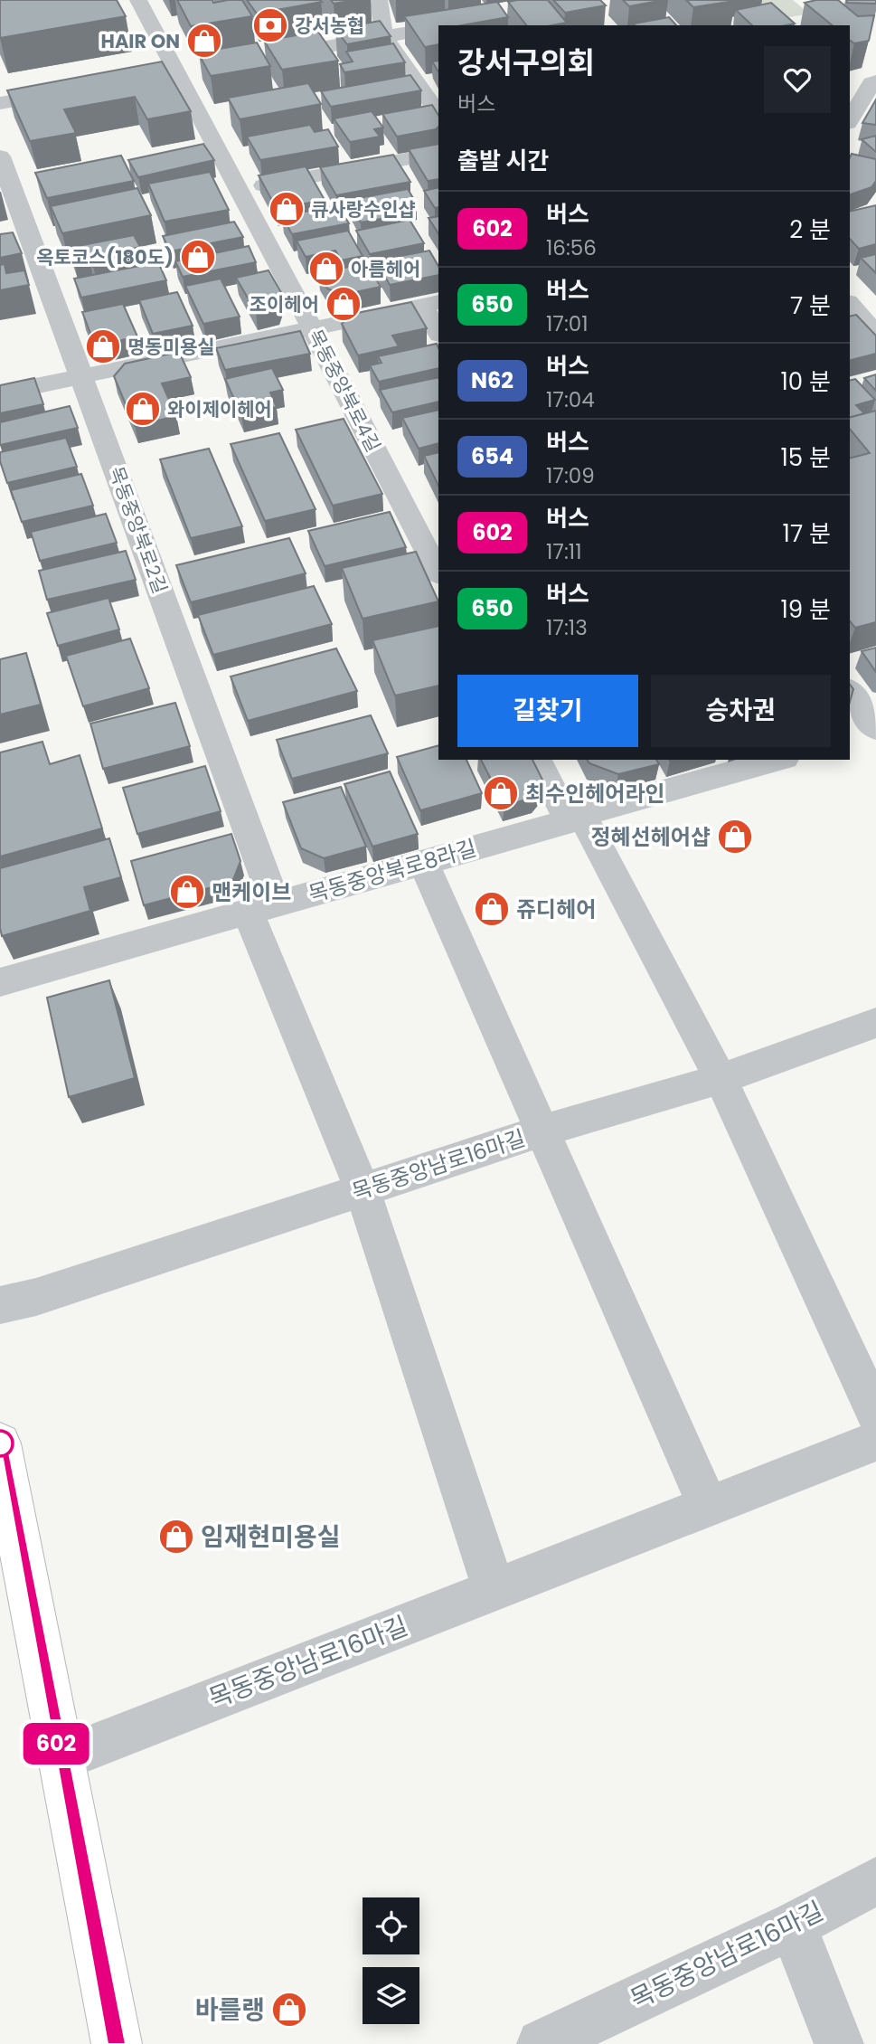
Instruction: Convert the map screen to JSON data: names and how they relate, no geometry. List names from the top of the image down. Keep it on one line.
{"streets":{"street":["목동중앙북로4길","목동중앙북로2길","목동중앙북로8라길","목동중앙남로16마길"]},"crossings":[["목동중앙북로2길","목동중앙북로8라길"],["목동중앙북로2길","목동중앙남로16마길"]],"places":{"bank":["강서농협"],"shop":["HAIR ON","큐사랑수인샵","옥토코스(180도)","아름헤어","조이헤어","명동미용실","와이제이헤어","최수인헤어라인","정혜선헤어샵","맨케이브","쥬디헤어","임재현미용실","바를랭"]},"lines":["bus line 602"],"page":{"on_map":"602","heading":[["강서구의회","버스"],"출발 시간"],"list":[{"mark":"602","name":"버스","note":"16:56","value":"2 분"},{"mark":"650","name":"버스","note":"17:01","value":"7 분"},{"mark":"N62","name":"버스","note":"17:04","value":"10 분"},{"mark":"654","name":"버스","note":"17:09","value":"15 분"},{"mark":"602","name":"버스","note":"17:11","value":"17 분"},{"mark":"650","name":"버스","note":"17:13","value":"19 분"}],"buttons":["길찾기","승차권"]}}
